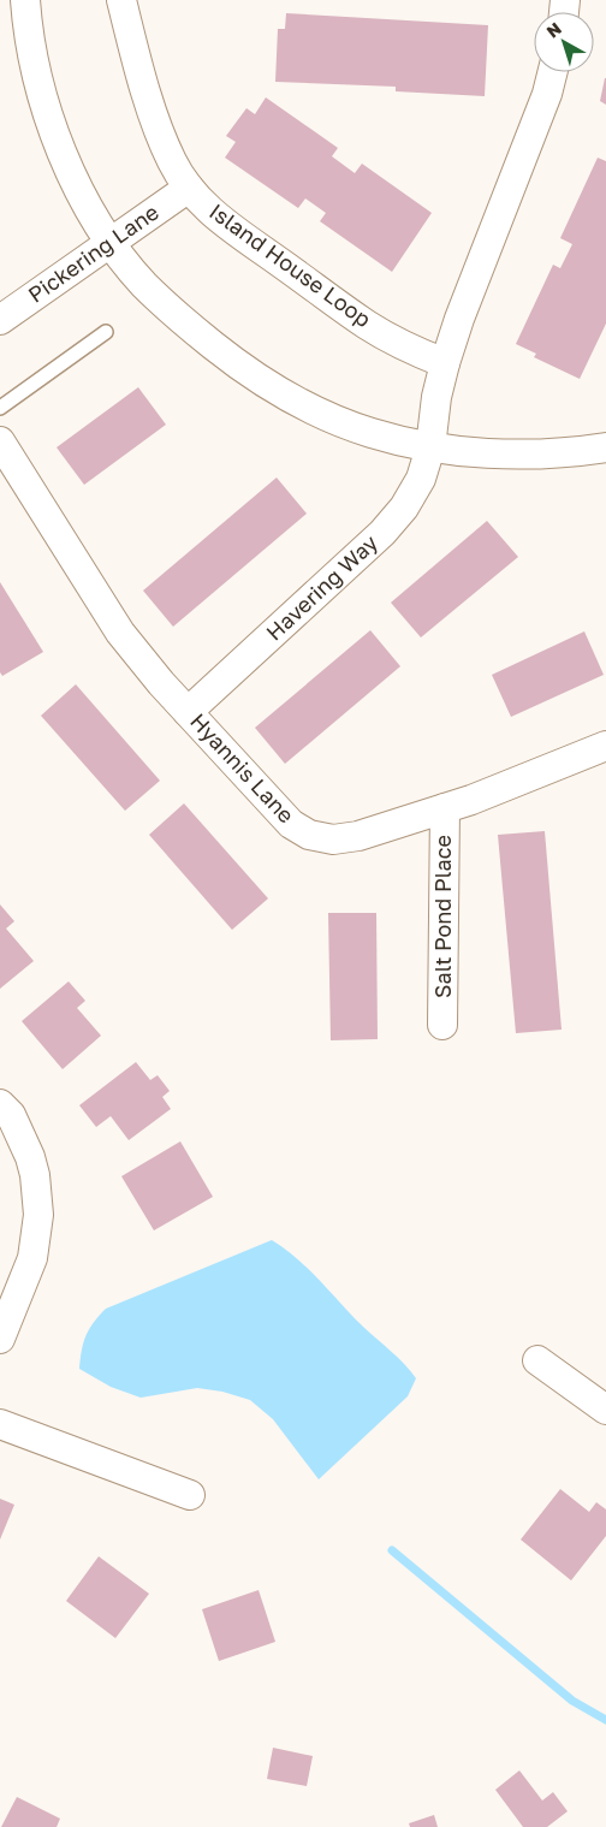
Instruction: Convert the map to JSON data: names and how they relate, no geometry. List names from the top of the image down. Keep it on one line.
{"streets":{"street":["Pickering Lane","Island House Loop","Havering Way","Hyannis Lane","Salt Pond Place"]},"crossings":[["Pickering Lane","Island House Loop"],["Havering Way","Hyannis Lane"],["Hyannis Lane","Salt Pond Place"]],"north":"top left"}
